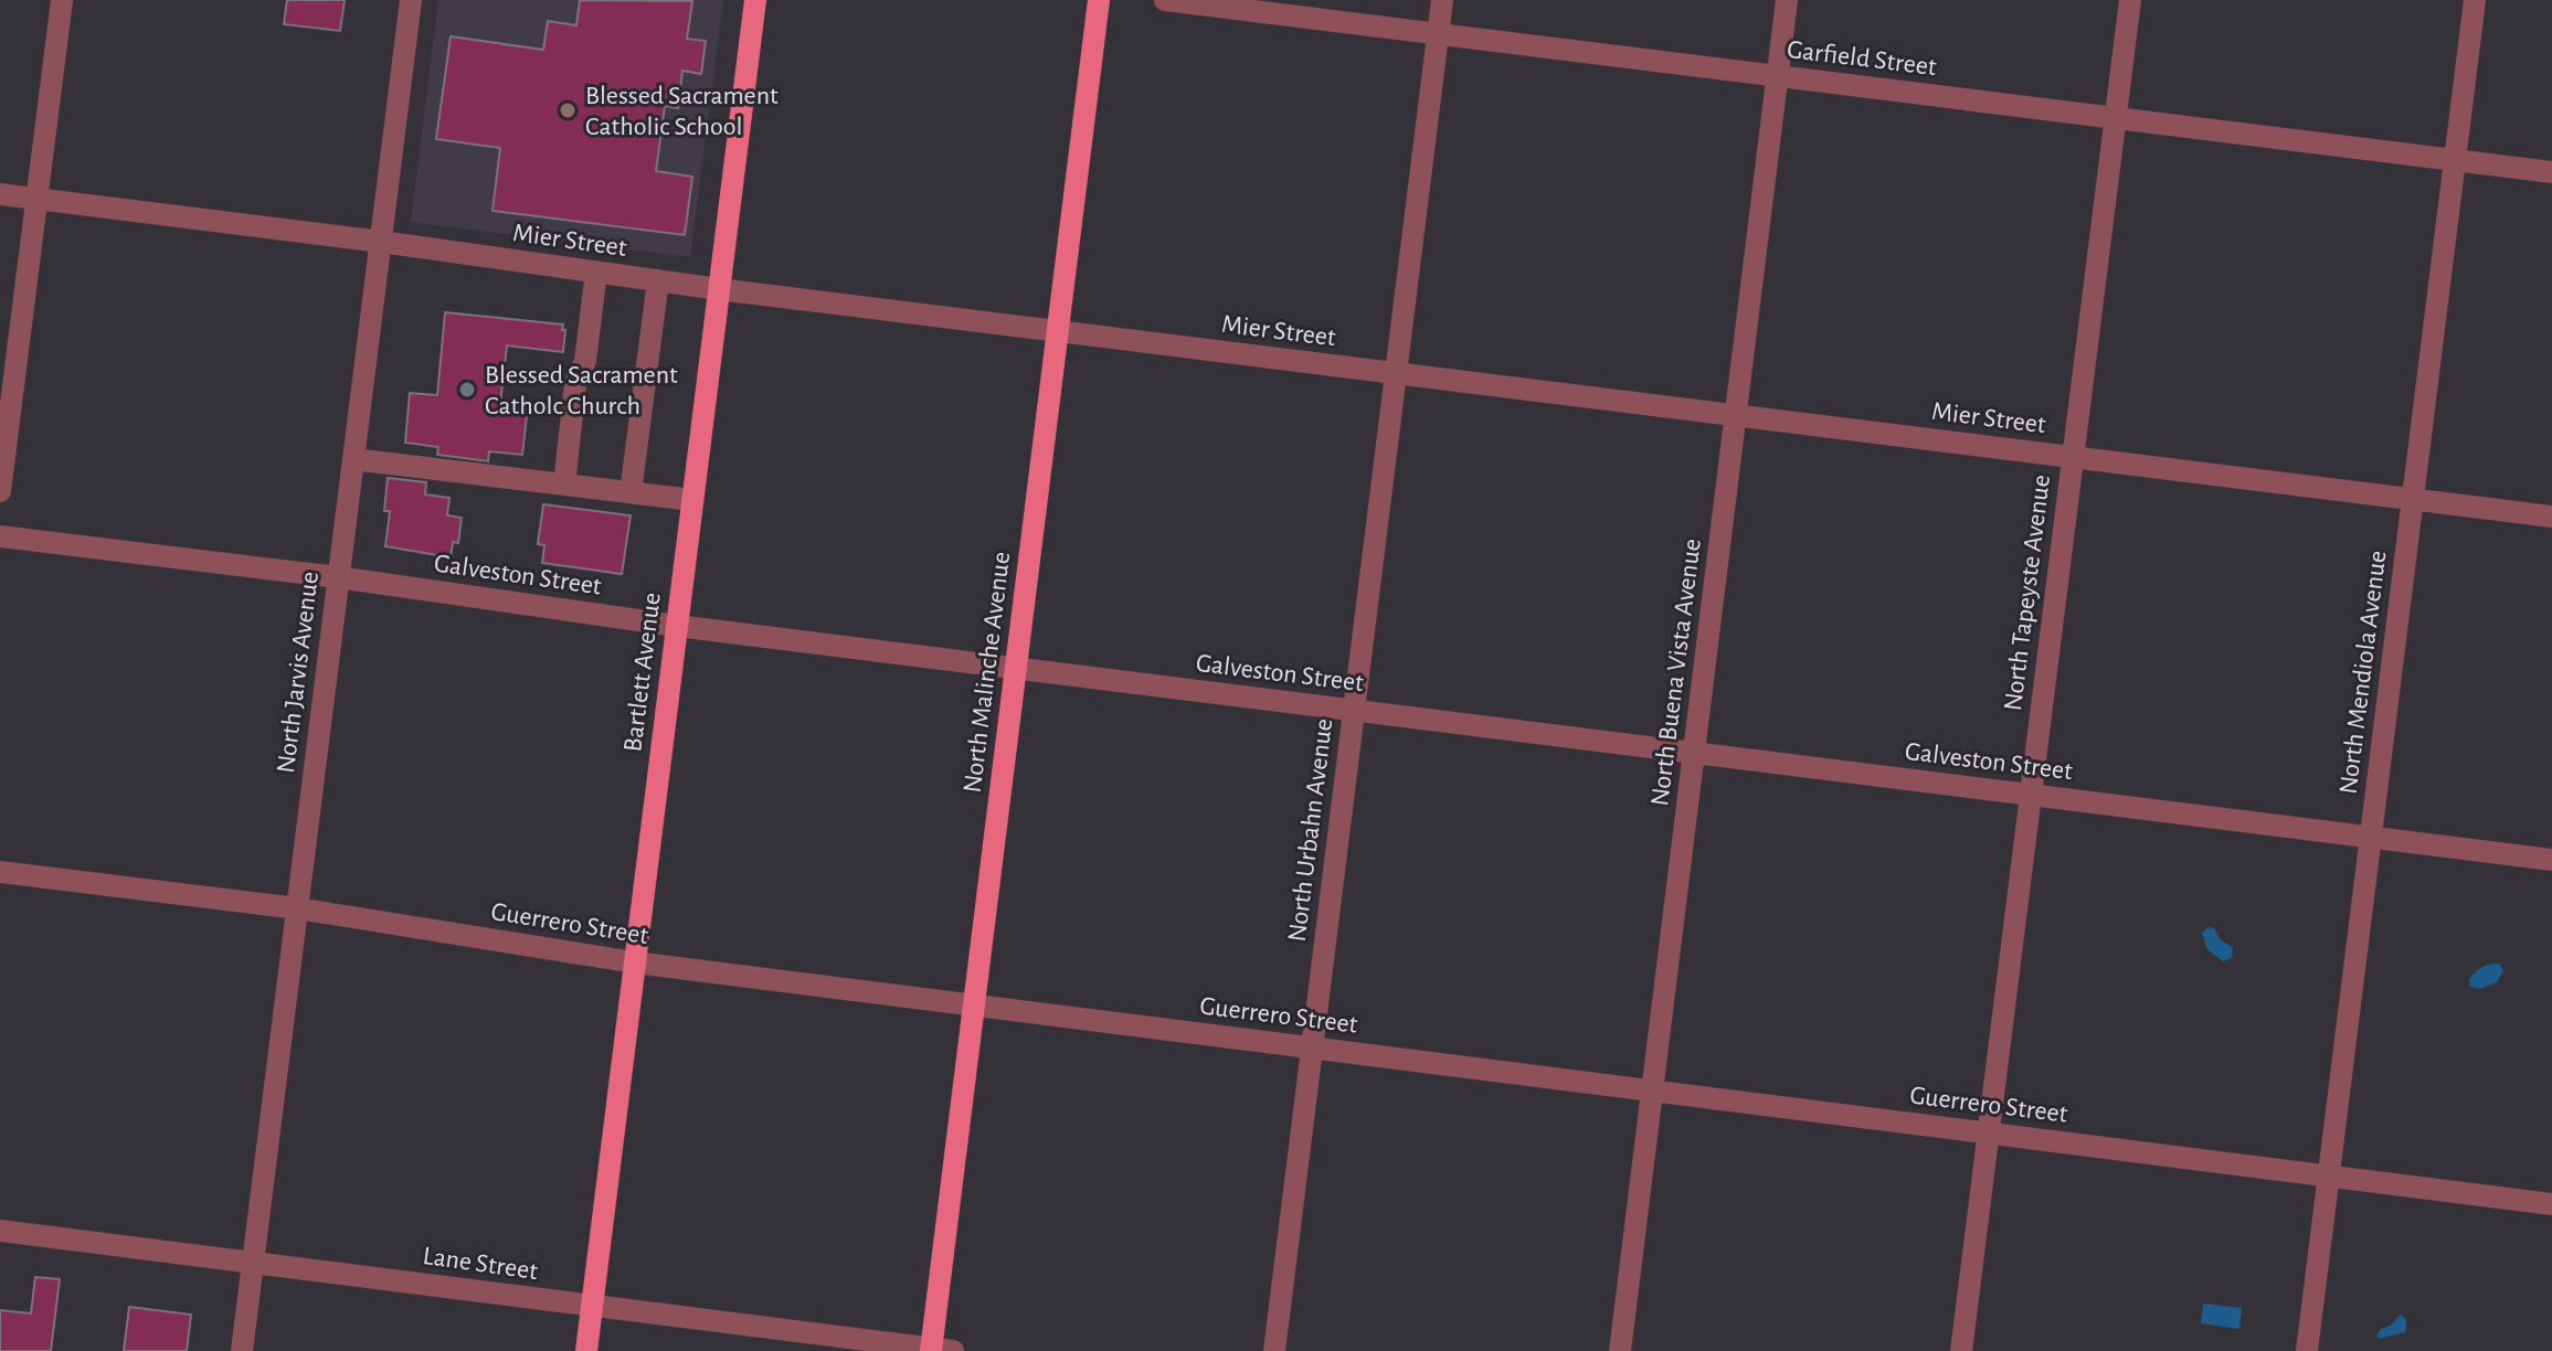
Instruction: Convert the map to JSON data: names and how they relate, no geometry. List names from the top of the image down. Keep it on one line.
{"streets":{"main road":["Bartlett Avenue","North Malinche Avenue"],"street":["Garfield Street","Mier Street","Galveston Street","North Tapeyste Avenue","North Jarvis Avenue","North Buena Vista Avenue","North Mendiola Avenue","North Urbahn Avenue","Guerrero Street","Lane Street"]},"crossings":[["Garfield Street","North Tapeyste Avenue"],["Garfield Street","North Buena Vista Avenue"],["Garfield Street","North Mendiola Avenue"],["Garfield Street","North Urbahn Avenue"],["Mier Street","North Tapeyste Avenue"],["Mier Street","North Jarvis Avenue"],["Mier Street","Bartlett Avenue"],["Mier Street","North Malinche Avenue"],["Mier Street","North Buena Vista Avenue"],["Mier Street","North Mendiola Avenue"],["Mier Street","North Urbahn Avenue"],["Galveston Street","North Tapeyste Avenue"],["Galveston Street","North Jarvis Avenue"],["Galveston Street","Bartlett Avenue"],["Galveston Street","North Malinche Avenue"],["Galveston Street","North Buena Vista Avenue"],["Galveston Street","North Mendiola Avenue"],["Galveston Street","North Urbahn Avenue"],["North Tapeyste Avenue","Guerrero Street"],["North Jarvis Avenue","Guerrero Street"],["North Jarvis Avenue","Lane Street"],["Bartlett Avenue","Guerrero Street"],["Bartlett Avenue","Lane Street"],["North Malinche Avenue","Guerrero Street"],["North Malinche Avenue","Lane Street"],["North Buena Vista Avenue","Guerrero Street"],["North Mendiola Avenue","Guerrero Street"],["North Urbahn Avenue","Guerrero Street"]],"places":["Blessed Sacrament Catholic School","Blessed Sacrament Catholc Church"]}
